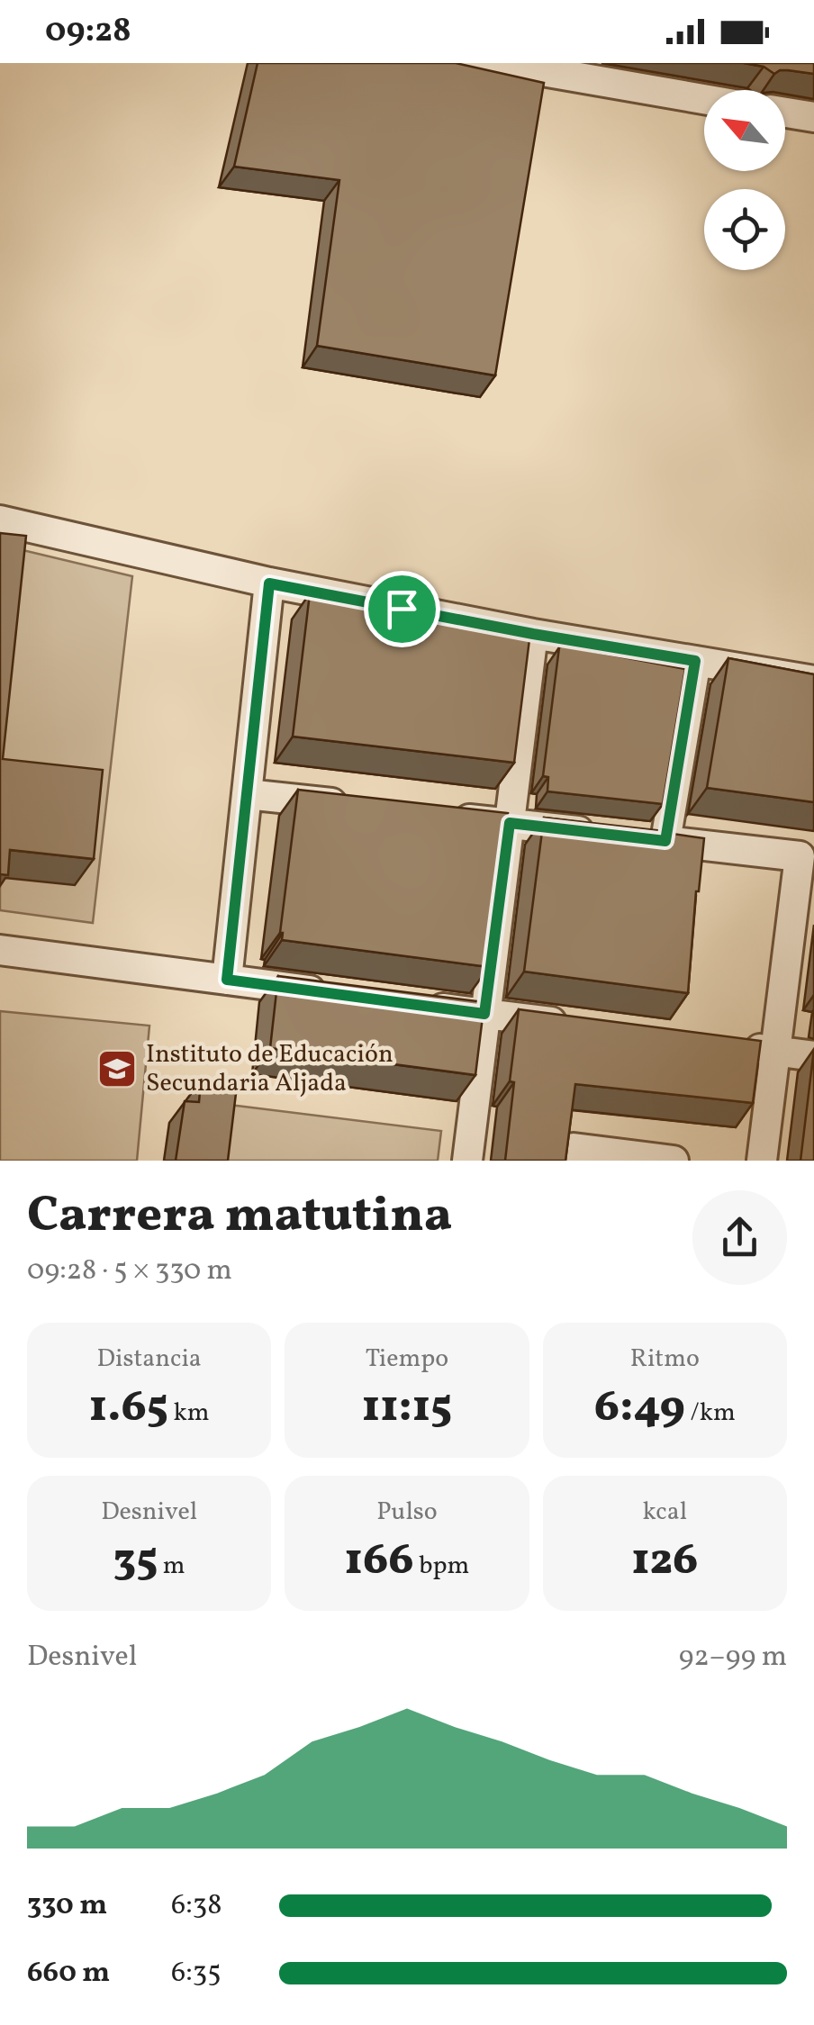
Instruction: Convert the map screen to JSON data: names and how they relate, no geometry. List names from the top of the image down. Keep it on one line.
{"places":{"school or university":["Instituto de Educación Secundaria Aljada"]},"north":"top left","page":{"status":"09:28","heading":["Carrera matutina","09:28 · 5 × 330 m"],"stats":[["Distancia","1.65 km"],["Tiempo","11:15"],["Ritmo","6:49 /km"],["Desnivel","35 m"],["Pulso","166 bpm"],["kcal","126"]],"chart":["Desnivel","92–99 m"],"list":[{"name":"330 m","note":"6:38"},{"name":"660 m","note":"6:35"}]}}
